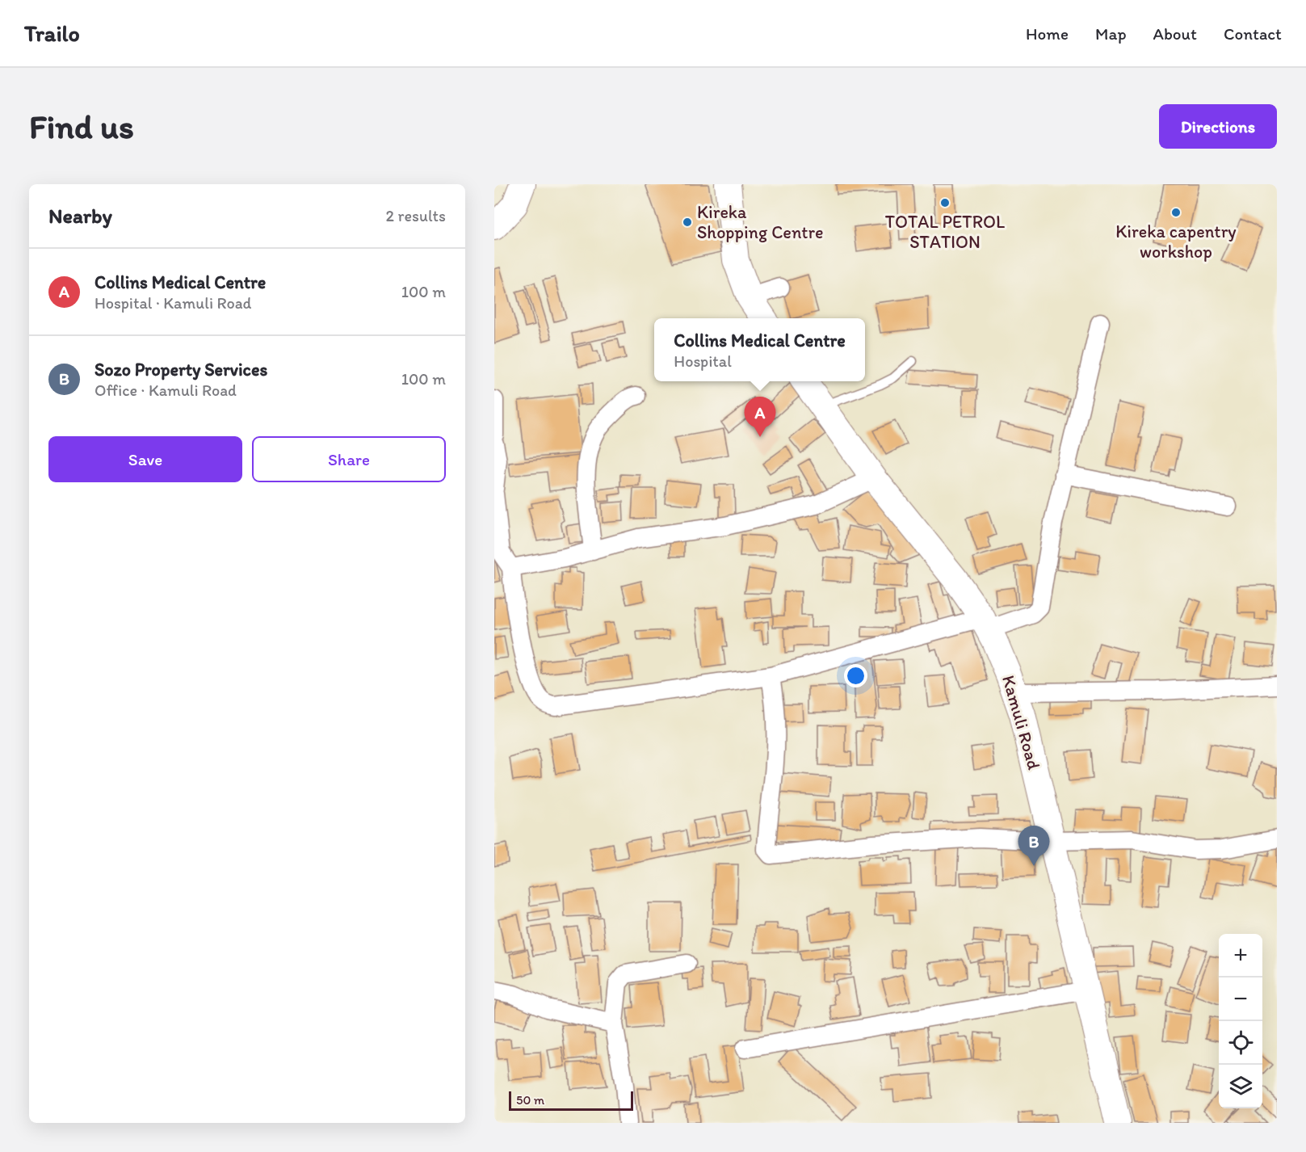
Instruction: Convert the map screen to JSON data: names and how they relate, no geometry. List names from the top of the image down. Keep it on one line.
{"streets":{"street":["Kamuli Road"]},"places":["TOTAL PETROL STATION","Kireka capentry workshop","Kireka Shopping Centre"],"scale_bar":"50 m","page":{"header":"Trailo","nav":["Home","Map","About","Contact"],"buttons":["Directions",["Save","Share"]],"title":"Find us","heading":["Nearby","2 results"],"list":[{"mark":"A","name":"Collins Medical Centre","note":"Hospital · Kamuli Road","value":"100 m"},{"mark":"B","name":"Sozo Property Services","note":"Office · Kamuli Road","value":"100 m"}],"popup":["Collins Medical Centre","Hospital"],"pins":["A","B"],"map_buttons":["+","−"],"scale":"50 m"}}
